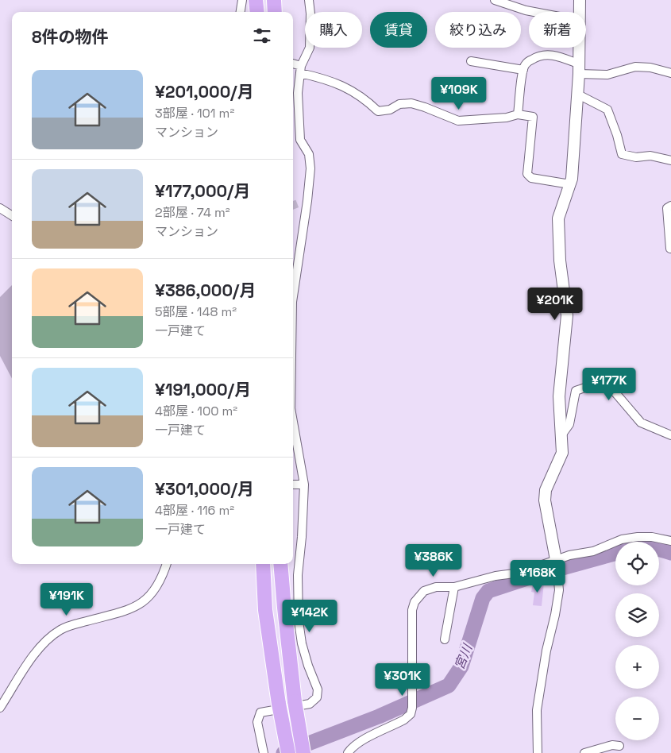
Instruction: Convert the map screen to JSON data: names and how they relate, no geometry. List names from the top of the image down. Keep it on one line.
{"water":["宮川"],"page":{"chip":["購入","賃貸","絞り込み","新着"],"heading":"8件の物件","list":[{"name":"¥201,000/月","note":"3部屋 · 101 m² · マンション"},{"name":"¥177,000/月","note":"2部屋 · 74 m² · マンション"},{"name":"¥386,000/月","note":"5部屋 · 148 m² · 一戸建て"},{"name":"¥191,000/月","note":"4部屋 · 100 m² · 一戸建て"},{"name":"¥301,000/月","note":"4部屋 · 116 m² · 一戸建て"}],"price":["¥109K","¥201K","¥177K","¥386K","¥168K","¥191K","¥142K","¥301K"],"map_buttons":["+","−"]}}
